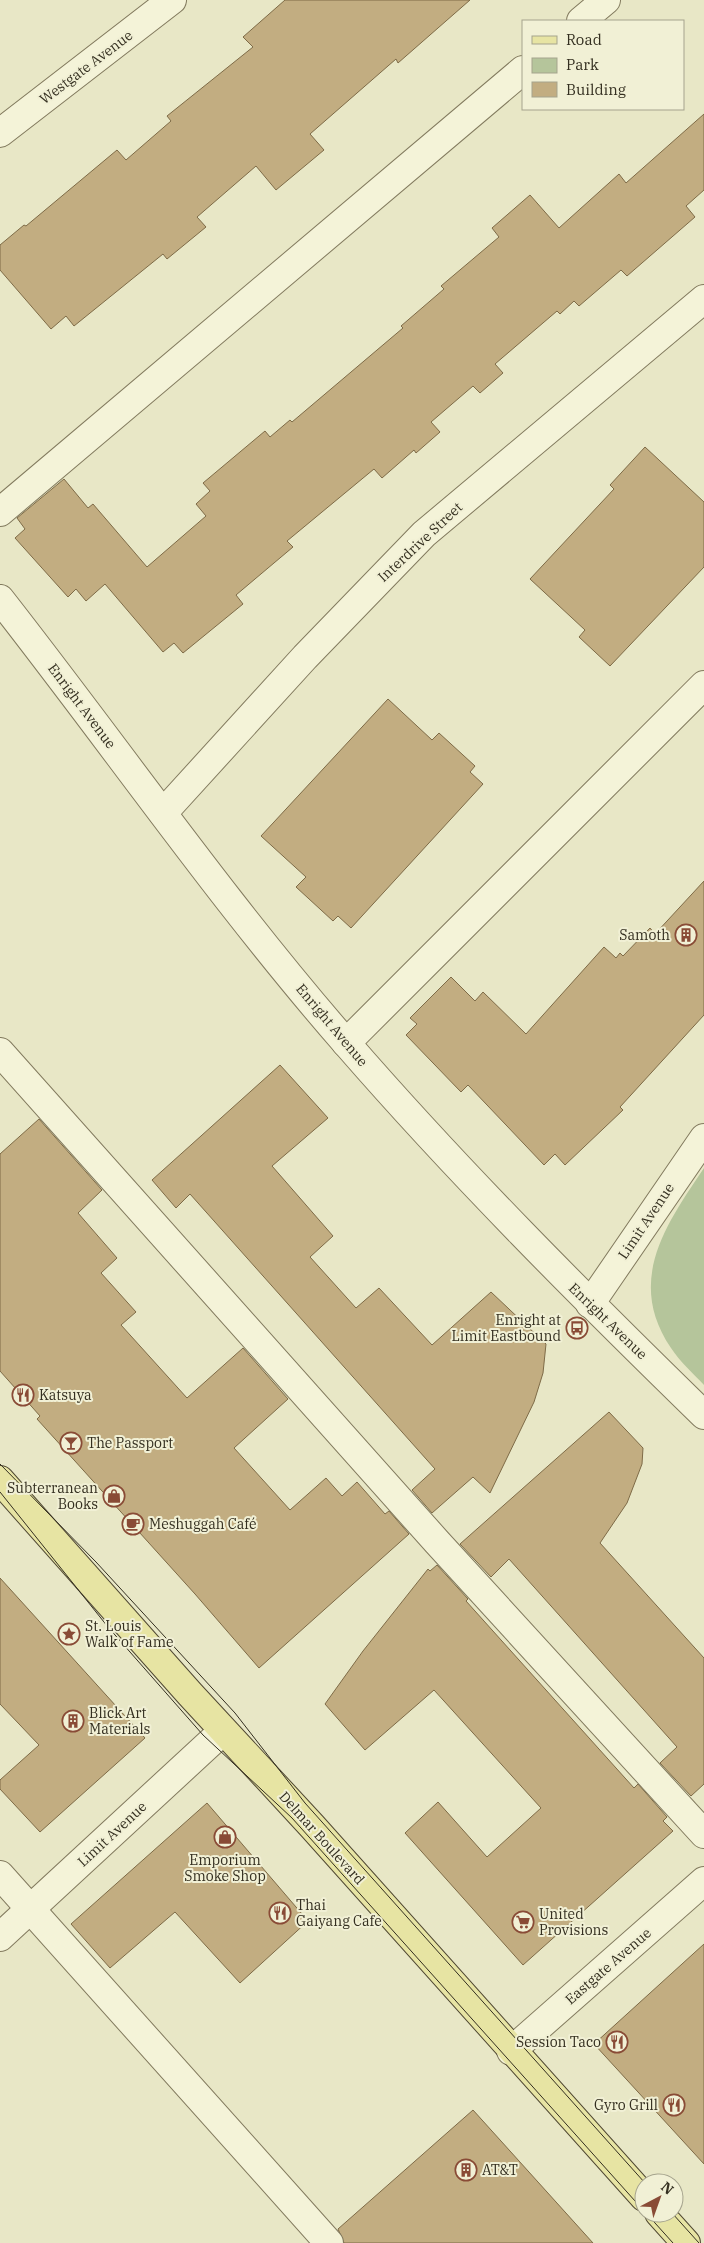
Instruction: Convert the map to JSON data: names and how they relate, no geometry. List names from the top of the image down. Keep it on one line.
{"streets":{"main road":["Delmar Boulevard"],"street":["Westgate Avenue","Interdrive Street","Enright Avenue","Limit Avenue","Eastgate Avenue"]},"crossings":[["Interdrive Street","Enright Avenue"],["Enright Avenue","Limit Avenue"],["Limit Avenue","Delmar Boulevard"],["Delmar Boulevard","Eastgate Avenue"]],"places":{"building":["Samoth","Blick Art Materials","AT&T"],"bus stop":["Enright at Limit Eastbound"],"restaurant":["Katsuya","Thai Gaiyang Cafe","Session Taco","Gyro Grill"],"bar":["The Passport"],"shop":["Subterranean Books","Emporium Smoke Shop"],"cafe":["Meshuggah Café"],"place":["St. Louis Walk of Fame"],"supermarket":["United Provisions"]},"legend":["Road","Park","Building"],"north":"top right"}
